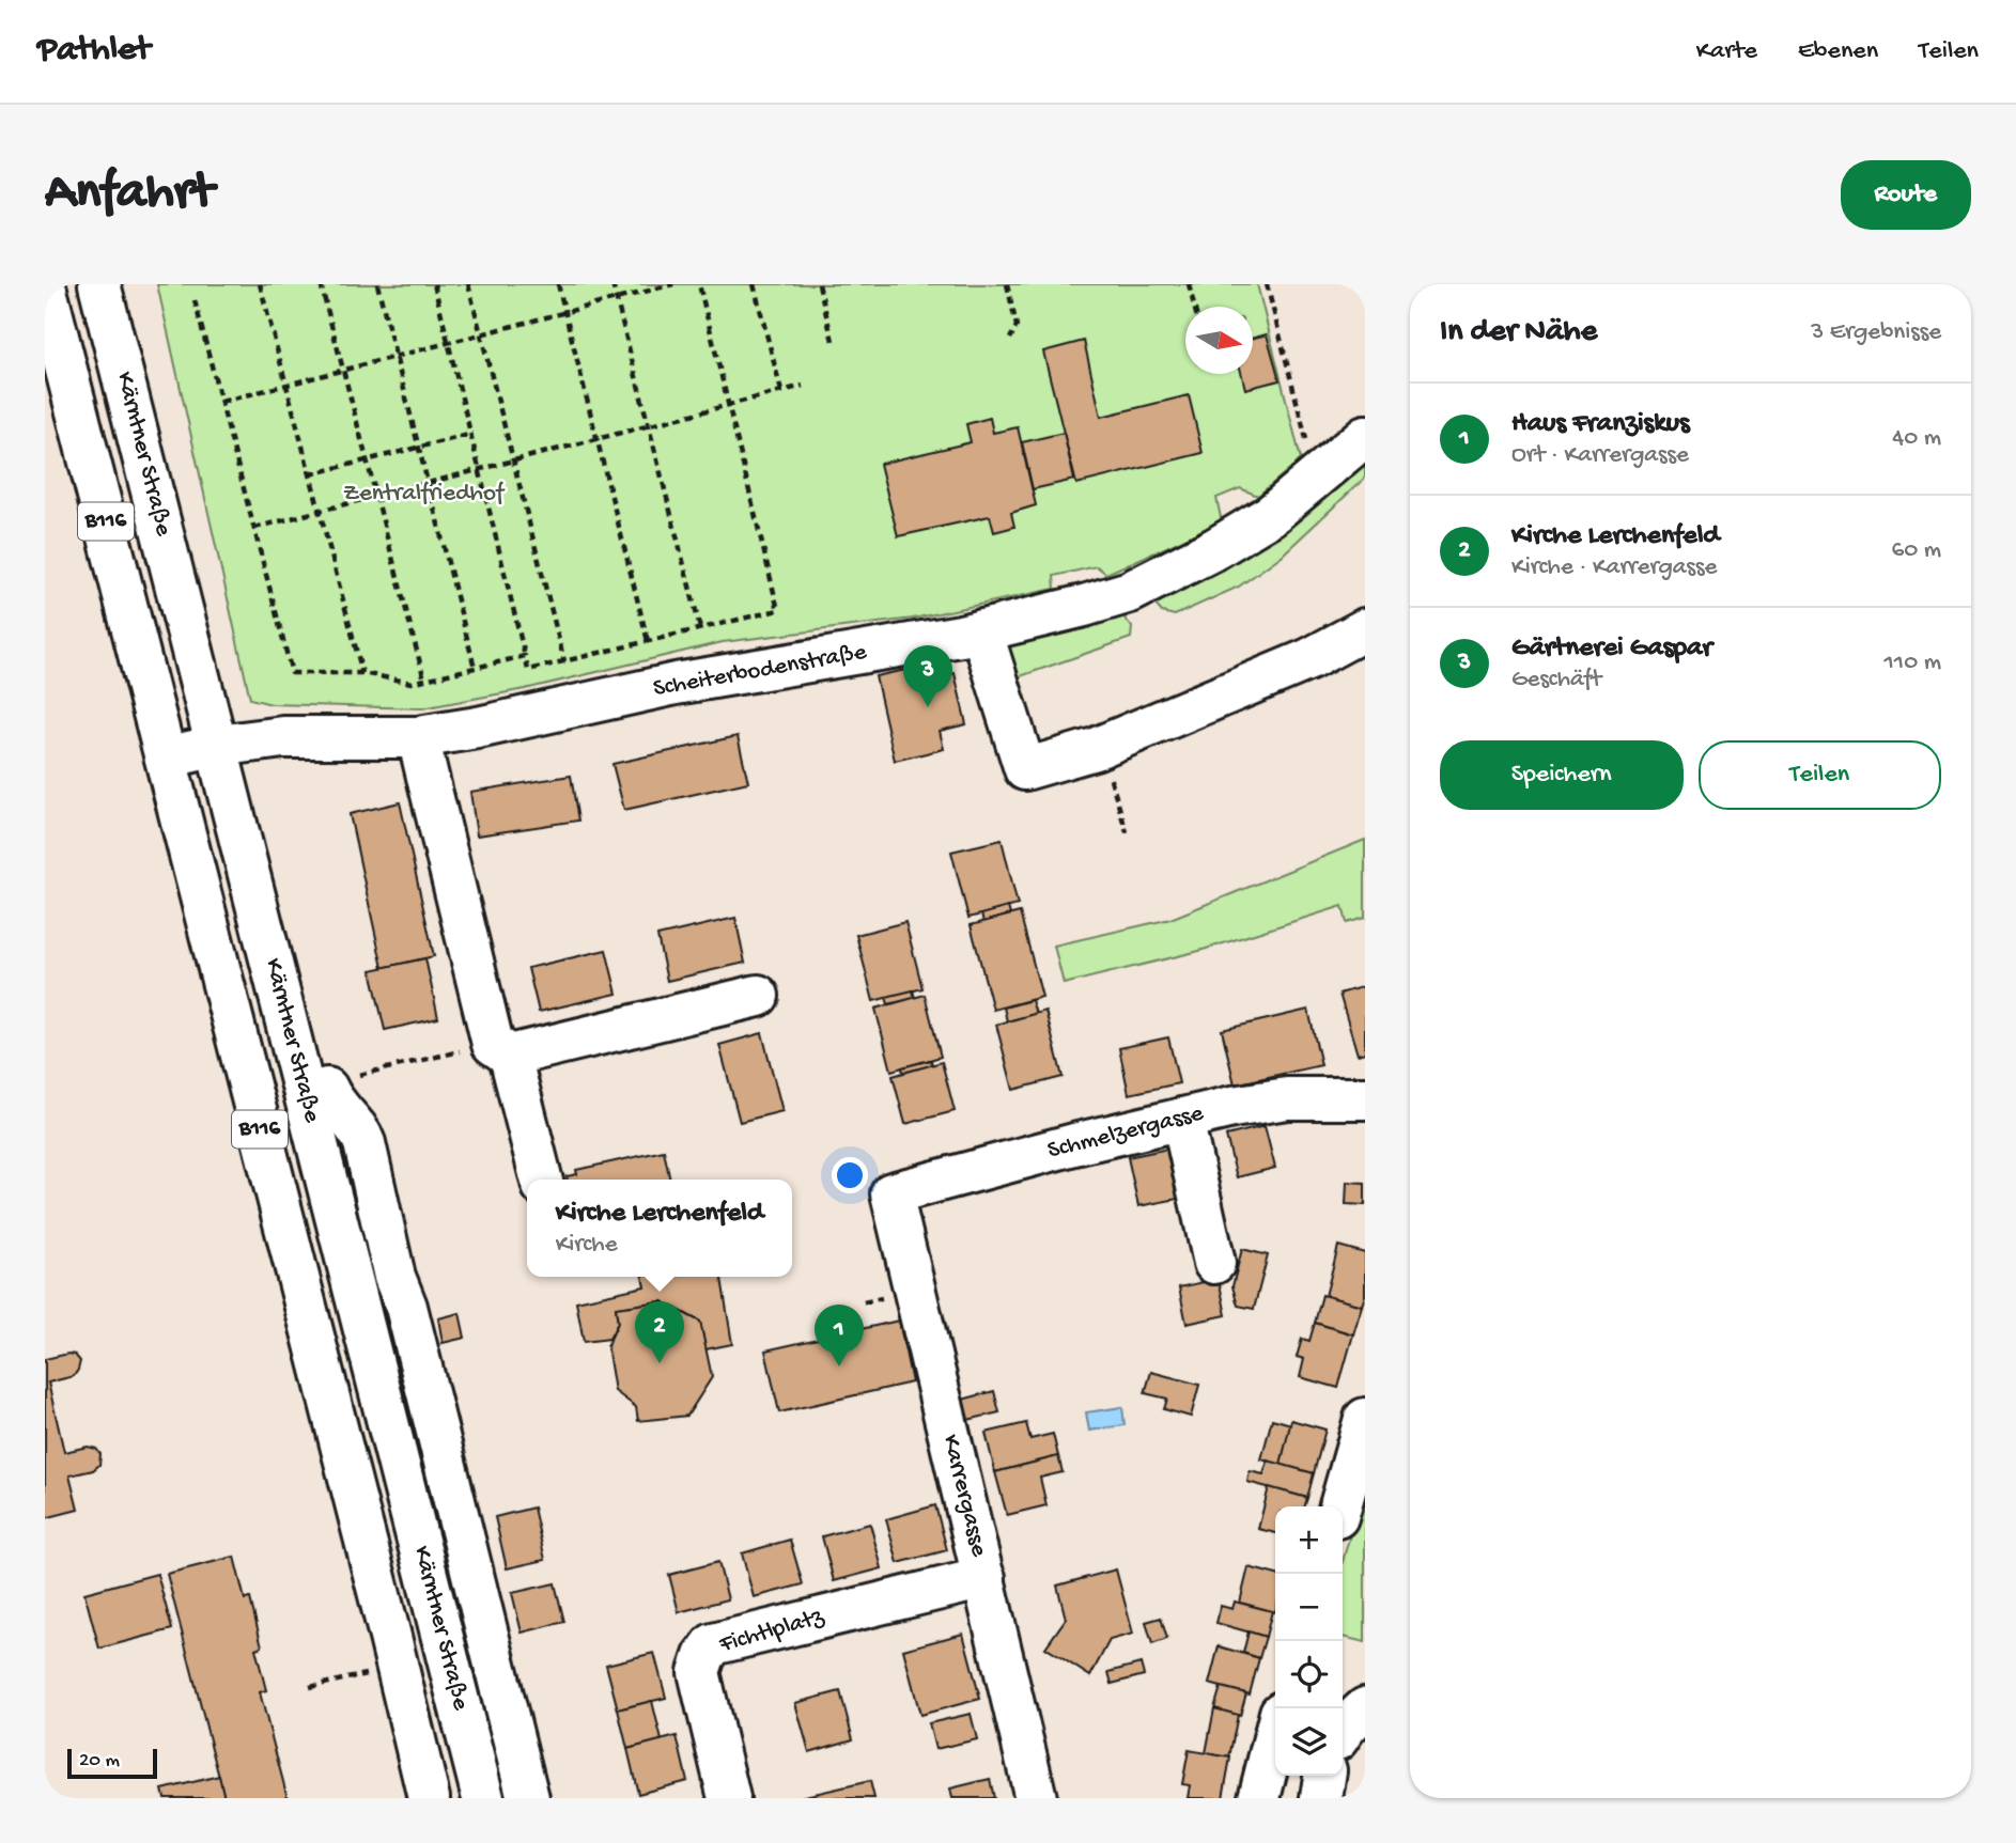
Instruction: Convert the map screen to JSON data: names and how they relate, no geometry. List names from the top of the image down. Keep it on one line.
{"streets":{"main road":["Kärntner Straße","B116","Scheiterbodenstraße","Schmelzergasse","Karrergasse","Fichtlplatz"]},"crossings":[["Kärntner Straße","Scheiterbodenstraße"],["Schmelzergasse","Karrergasse"],["Karrergasse","Fichtlplatz"]],"parks":["Zentralfriedhof"],"scale_bar":"20 m","north":"right","page":{"header":"Pathlet","nav":["Karte","Ebenen","Teilen"],"buttons":["Route",["Speichern","Teilen"]],"title":"Anfahrt","heading":["In der Nähe","3 Ergebnisse"],"list":[{"mark":"1","name":"Haus Franziskus","note":"Ort · Karrergasse","value":"40 m"},{"mark":"2","name":"Kirche Lerchenfeld","note":"Kirche · Karrergasse","value":"60 m"},{"mark":"3","name":"Gärtnerei Gaspar","note":"Geschäft","value":"110 m"}],"pins":["3","2","1"],"popup":["Kirche Lerchenfeld","Kirche"],"map_buttons":["+","−"],"scale":"20 m"}}
